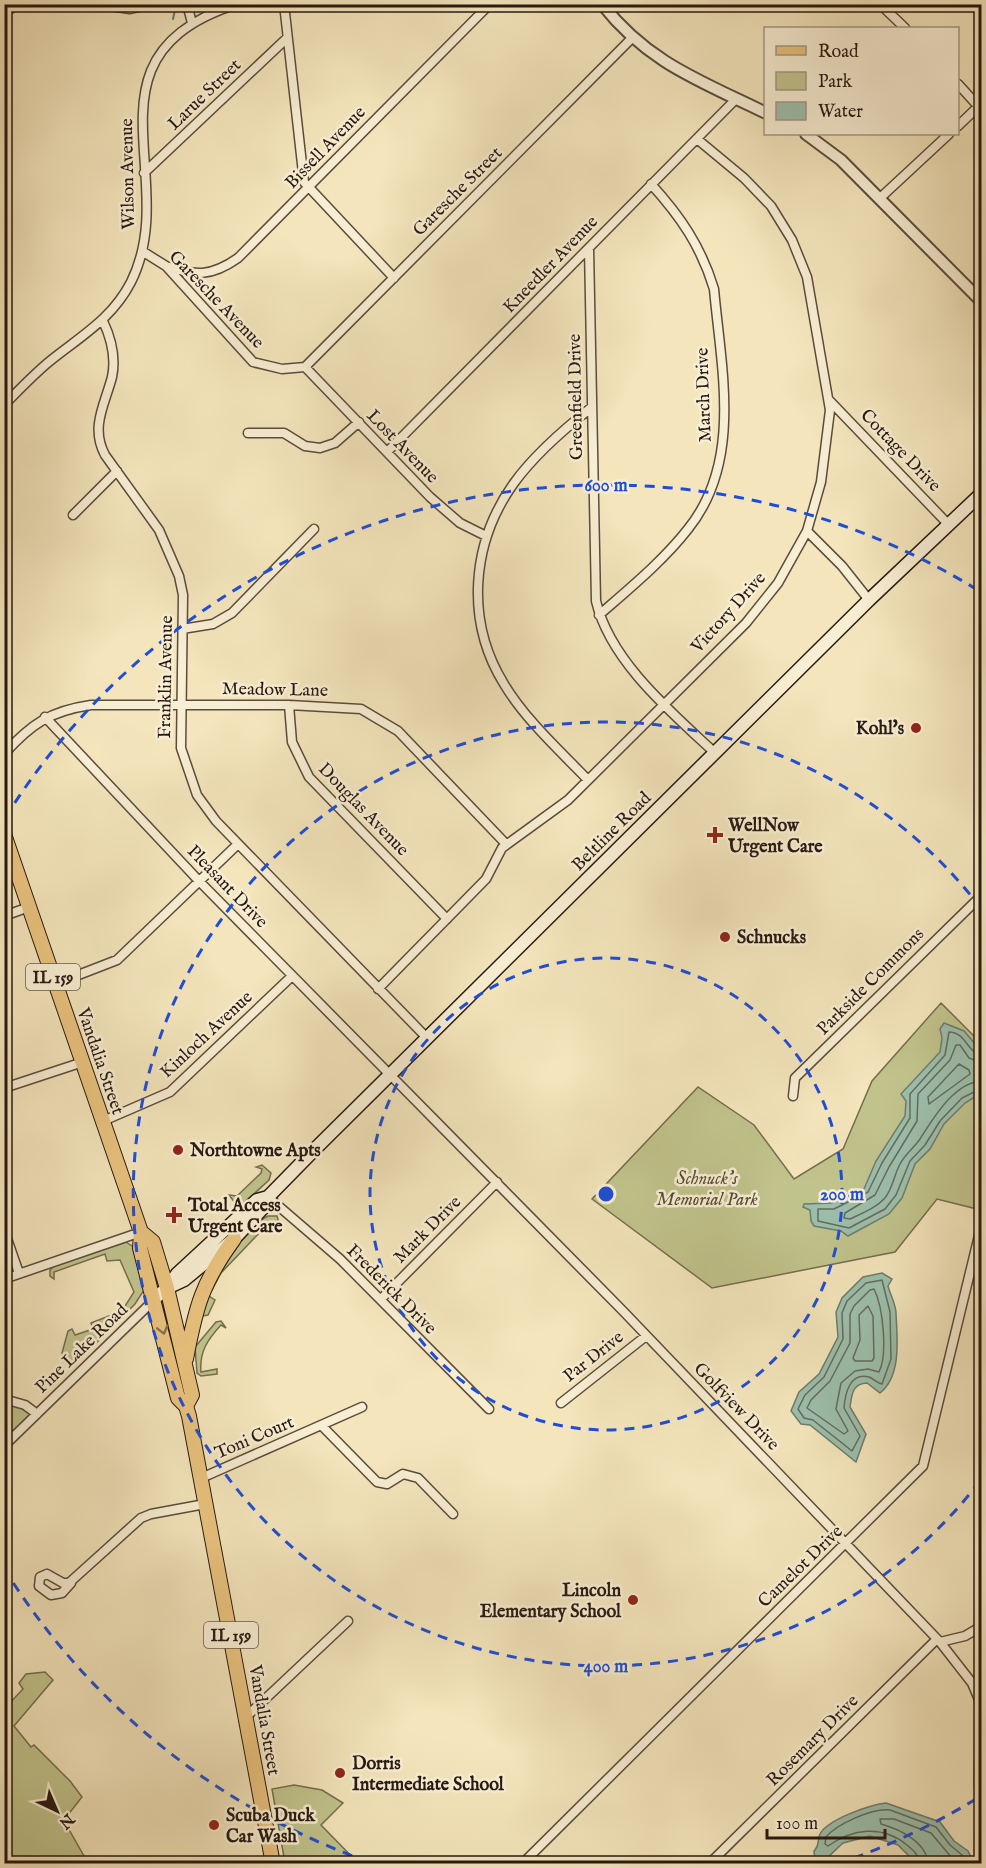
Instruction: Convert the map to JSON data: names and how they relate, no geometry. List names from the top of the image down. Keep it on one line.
{"streets":{"main road":["Beltline Road","IL 159","Vandalia Street"],"street":["Larue Street","Bissell Avenue","Wilson Avenue","Garesche Street","Kneedler Avenue","Garesche Avenue","March Drive","Greenfield Drive","Lost Avenue","Cottage Drive","Victory Drive","Franklin Avenue","Meadow Lane","Douglas Avenue","Pleasant Drive","Parkside Commons","Kinloch Avenue","Mark Drive","Frederick Drive","Pine Lake Road","Par Drive","Golfview Drive","Toni Court","Camelot Drive","Rosemary Drive"]},"crossings":[["Larue Street","Wilson Avenue"],["Bissell Avenue","Garesche Avenue"],["Wilson Avenue","Garesche Avenue"],["Wilson Avenue","Franklin Avenue"],["Garesche Street","Garesche Avenue"],["Garesche Street","Lost Avenue"],["Kneedler Avenue","March Drive"],["Kneedler Avenue","Greenfield Drive"],["Kneedler Avenue","Lost Avenue"],["Kneedler Avenue","Victory Drive"],["Garesche Avenue","Lost Avenue"],["March Drive","Greenfield Drive"],["Greenfield Drive","Victory Drive"],["Greenfield Drive","Beltline Road"],["Cottage Drive","Victory Drive"],["Cottage Drive","Beltline Road"],["Victory Drive","Franklin Avenue"],["Victory Drive","Meadow Lane"],["Victory Drive","Douglas Avenue"],["Franklin Avenue","Meadow Lane"],["Franklin Avenue","Beltline Road"],["Meadow Lane","Douglas Avenue"],["Meadow Lane","Pleasant Drive"],["Beltline Road","Pleasant Drive"],["Beltline Road","Vandalia Street"],["Beltline Road","Frederick Drive"],["Beltline Road","Pine Lake Road"],["Beltline Road","Golfview Drive"],["Pleasant Drive","Kinloch Avenue"],["Pleasant Drive","Golfview Drive"],["Kinloch Avenue","Vandalia Street"],["Vandalia Street","Pine Lake Road"],["Vandalia Street","Toni Court"],["Mark Drive","Frederick Drive"],["Mark Drive","Golfview Drive"],["Par Drive","Golfview Drive"],["Golfview Drive","Camelot Drive"],["Golfview Drive","Rosemary Drive"]],"parks":["Schnuck's Memorial Park"],"places":{"other":["Kohl's","Schnucks","Northtowne Apts","Lincoln Elementary School","Dorris Intermediate School","Scuba Duck Car Wash"],"health":["WellNow Urgent Care","Total Access Urgent Care"]},"legend":["Road","Park","Water"],"scale_bar":"100 m","north":"bottom right","rings":["600 m","200 m","400 m"]}
